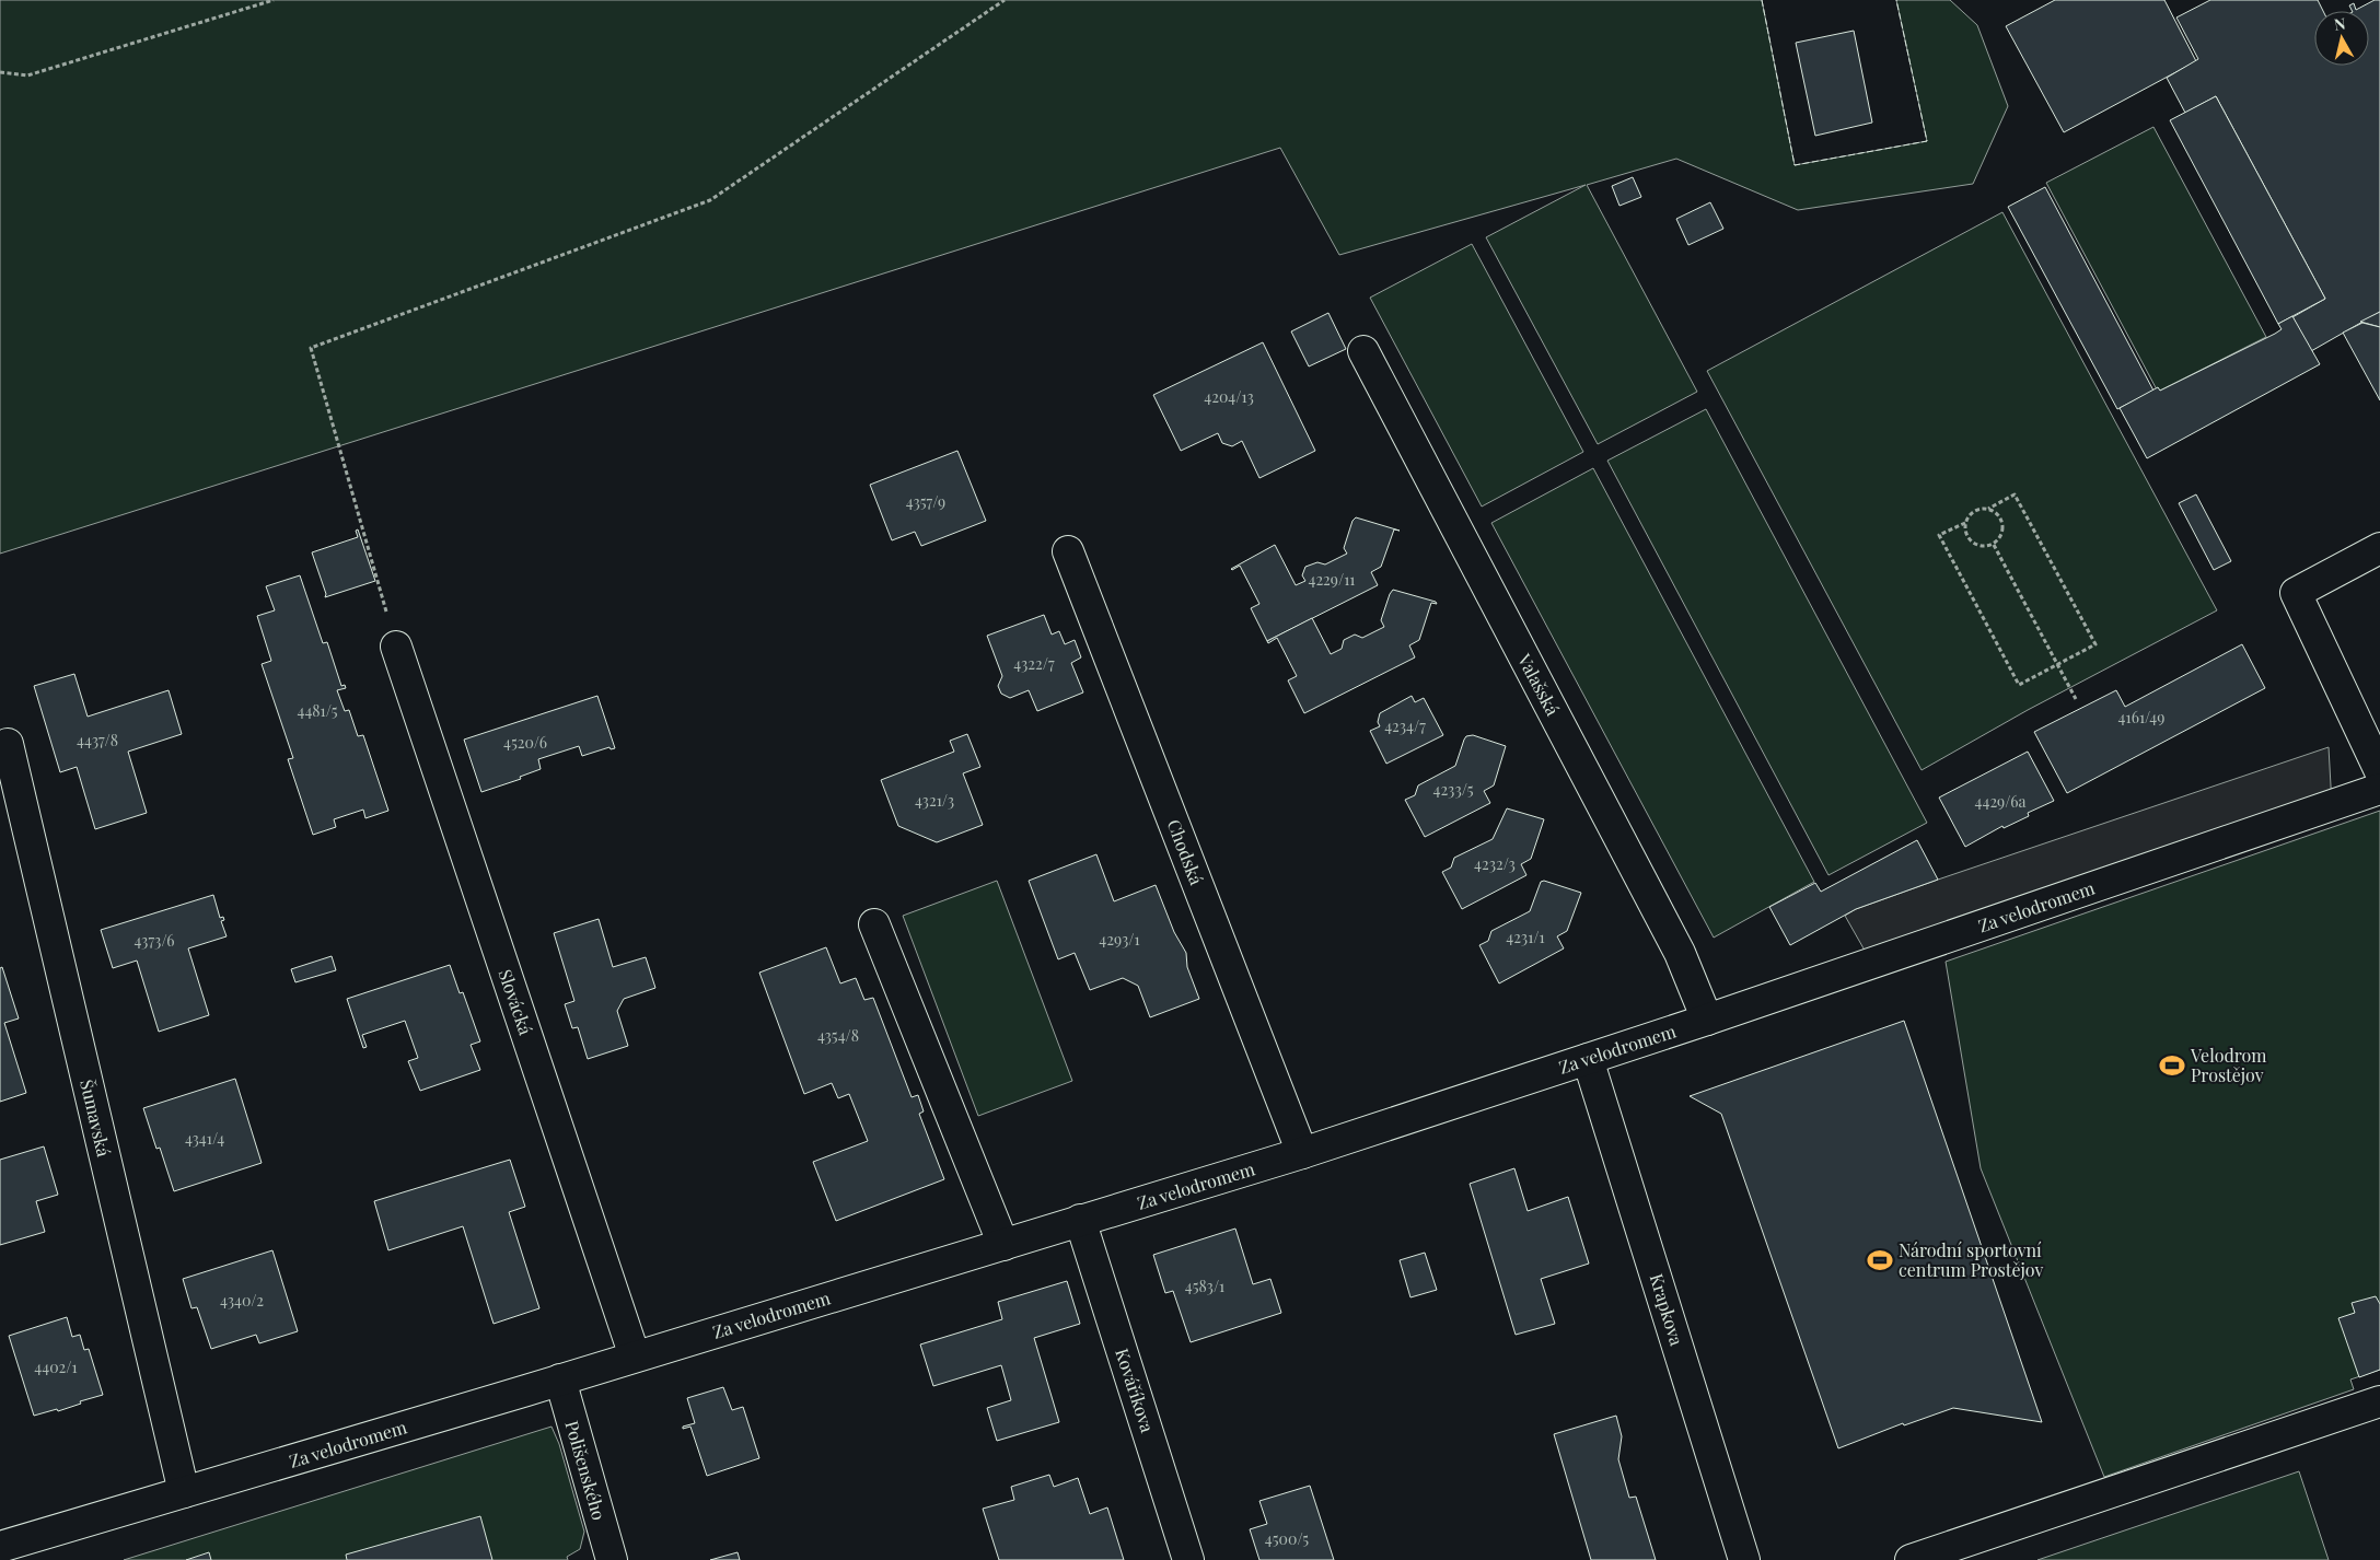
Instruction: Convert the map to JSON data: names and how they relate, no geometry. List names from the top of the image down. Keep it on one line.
{"streets":{"street":["Valašská","Chodská","Za velodromem","Slovácká","Šumavská","Krapkova","Kováříkova","Polišenského"]},"crossings":[["Valašská","Za velodromem"],["Chodská","Za velodromem"],["Za velodromem","Slovácká"],["Za velodromem","Šumavská"],["Za velodromem","Krapkova"],["Za velodromem","Kováříkova"],["Za velodromem","Polišenského"]],"places":{"sports":["Velodrom Prostějov","Národní sportovní centrum Prostějov"]},"house_numbers":["4204/13","4357/9","4229/11","4322/7","4481/5","4161/49","4234/7","4437/8","4520/6","4233/5","4321/3","4429/6a","4232/3","4231/1","4293/1","4373/6","4354/8","4341/4","4583/1","4340/2","4402/1","4500/5"],"north":"top"}
